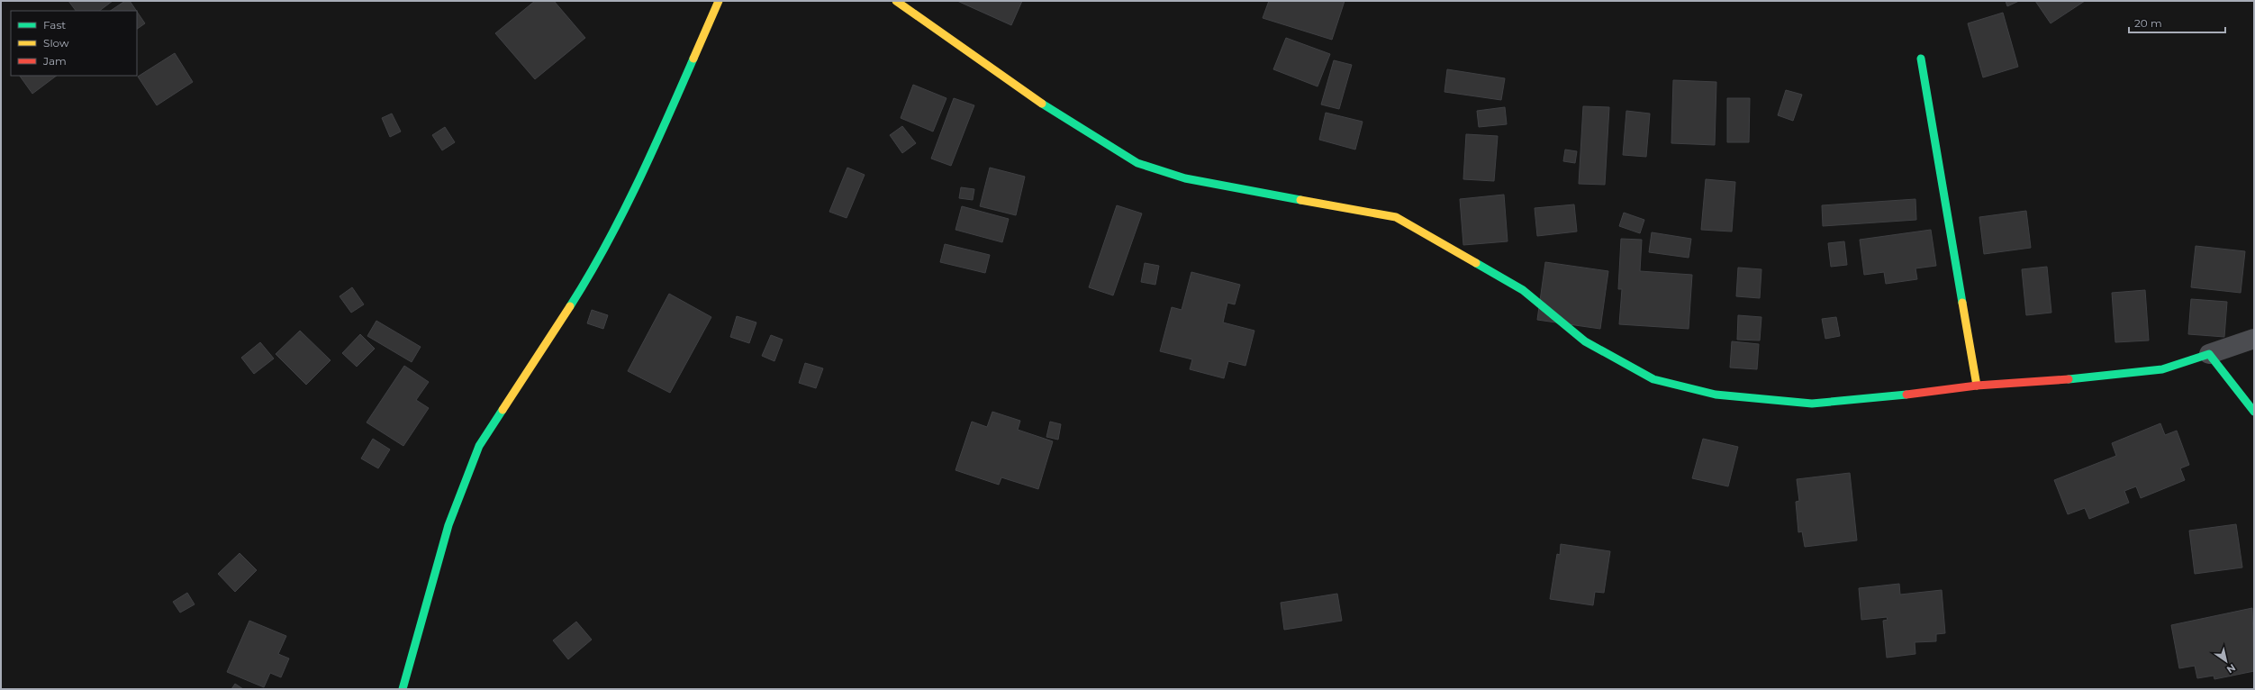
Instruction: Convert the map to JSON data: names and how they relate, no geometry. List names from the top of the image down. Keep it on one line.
{"legend":["Fast","Slow","Jam"],"scale_bar":"20 m","north":"bottom right"}
